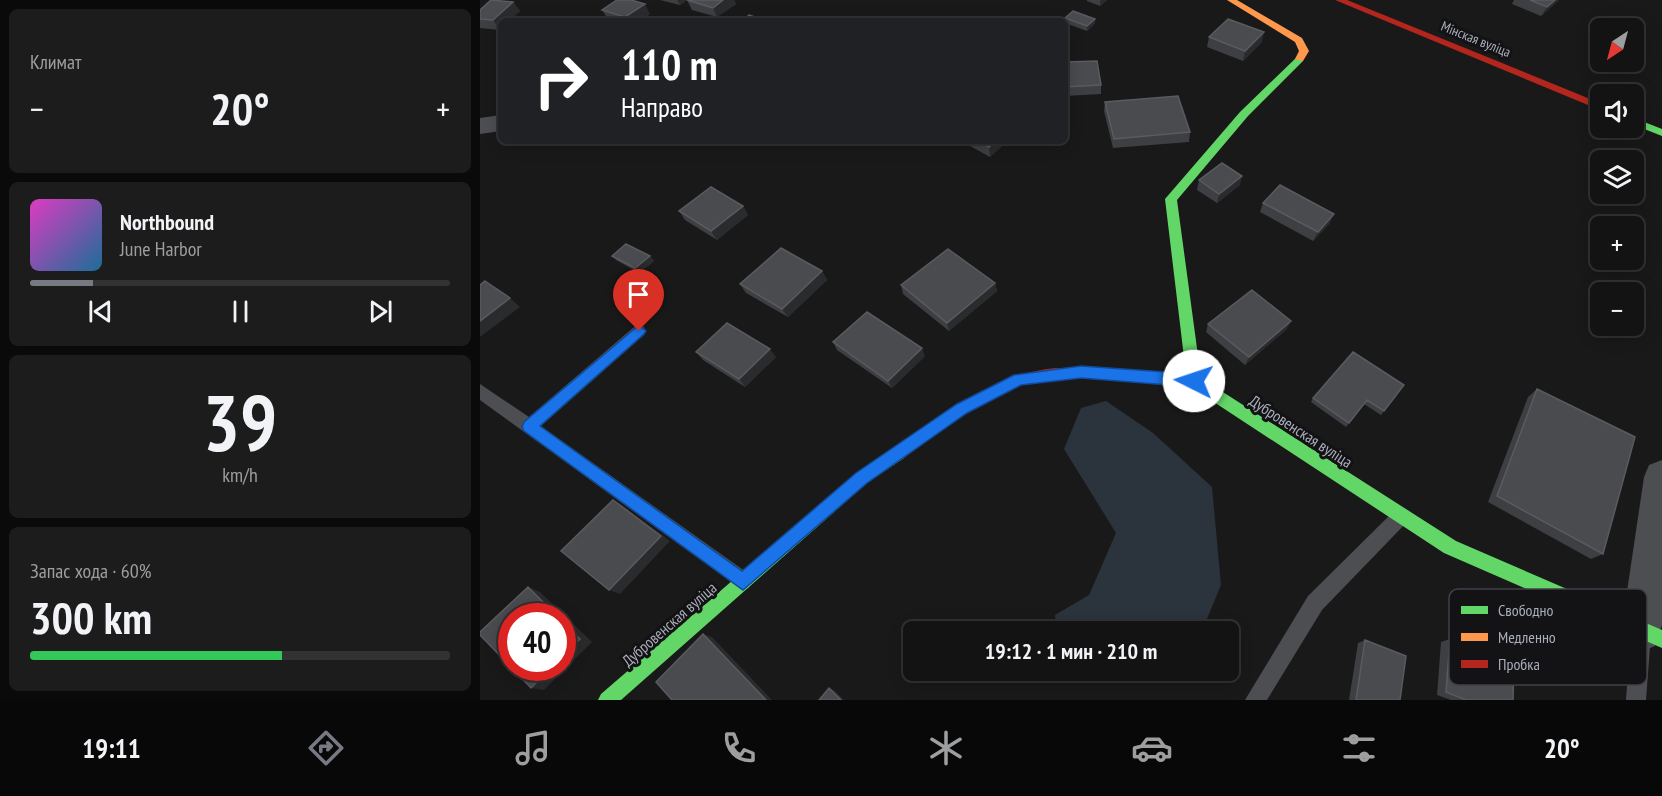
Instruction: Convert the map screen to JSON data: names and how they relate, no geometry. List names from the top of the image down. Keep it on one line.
{"streets":{"street":["Мінская вуліца","Дубровенская вуліца"]},"legend":["Свободно","Медленно","Пробка"],"north":"bottom left","page":{"tile":["Климат",["39","km/h"],["Запас хода · 60%","300 km"]],"map_buttons":["+","−"],"turn":["110 m","Направо"],"heat":["−","20°","+"],"song":["Northbound","June Harbor"],"limit":"40","trip":"19:12 · 1 мин · 210 m","tabs":["19:11","20°"]}}
